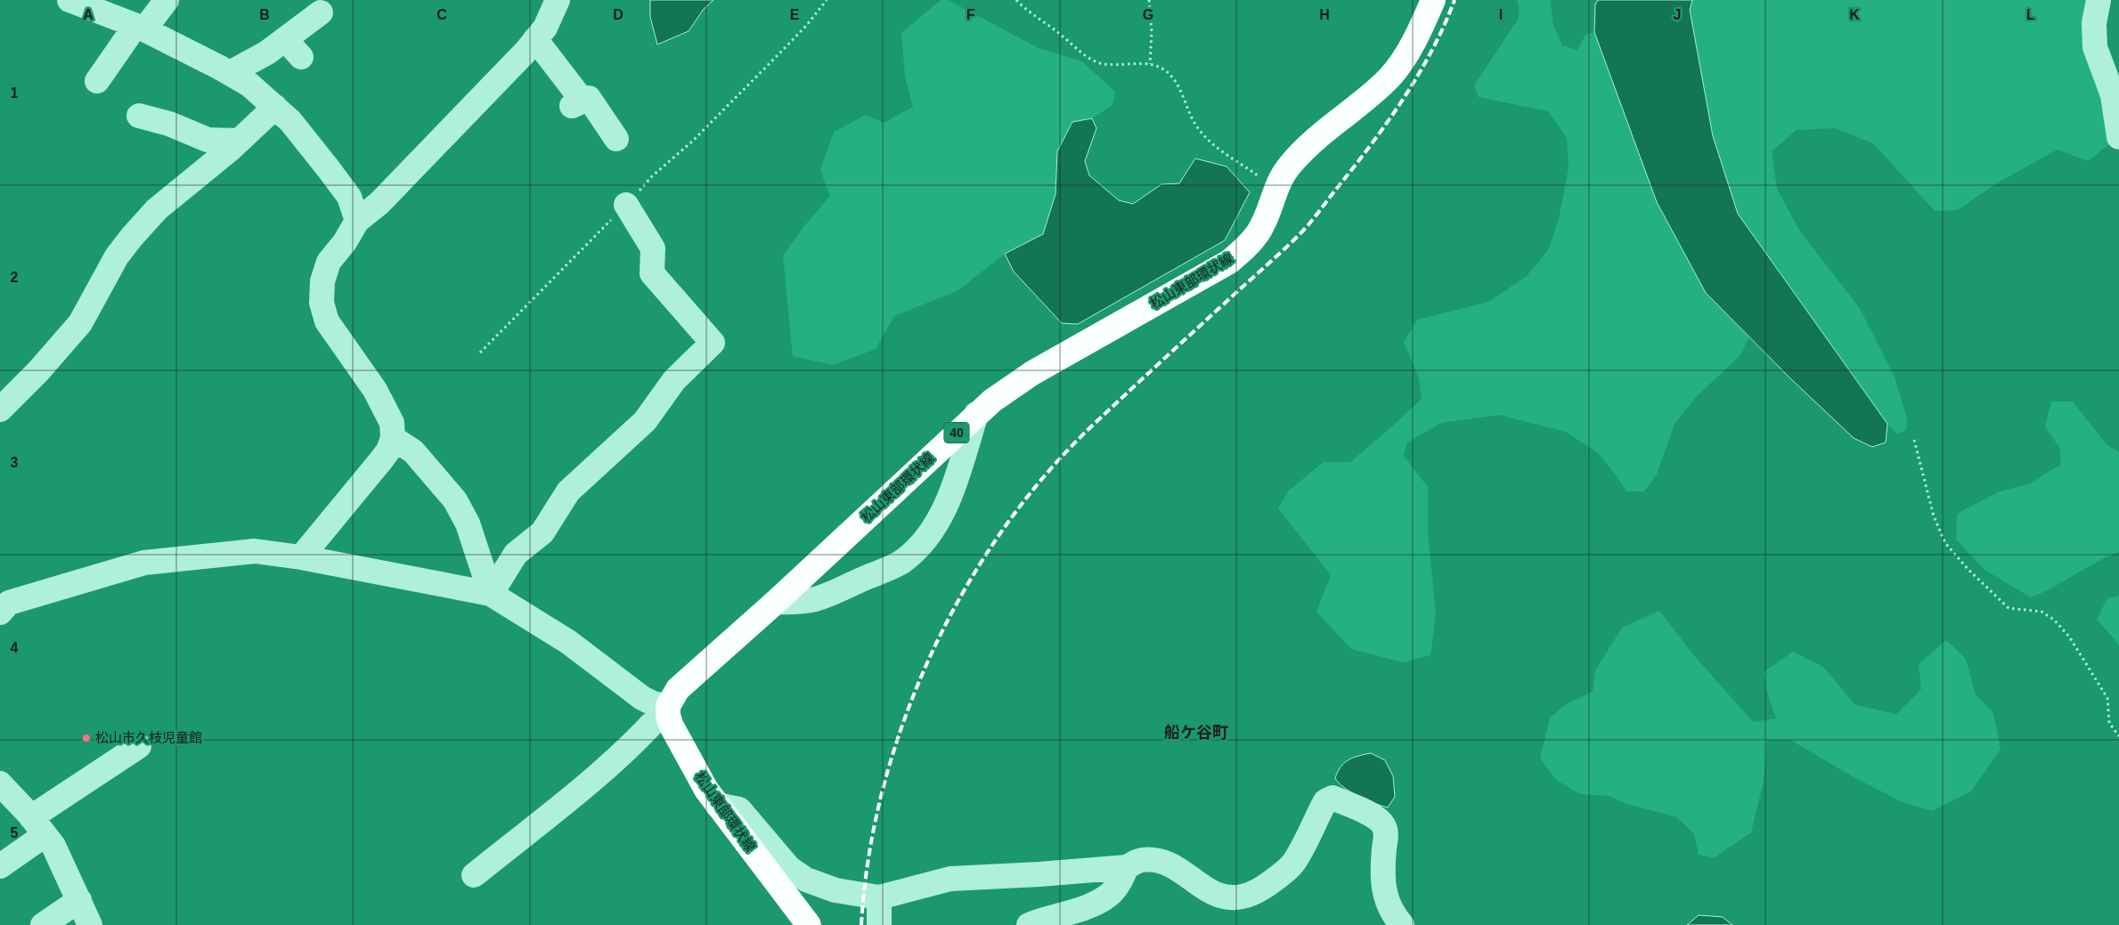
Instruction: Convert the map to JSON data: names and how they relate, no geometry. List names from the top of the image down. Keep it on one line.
{"streets":{"main road":["松山東部環状線","40"]},"districts":["船ケ谷町"],"places":["松山市久枝児童館"],"grid":{"columns":["A","B","C","D","E","F","G","H","I","J","K","L"],"rows":["1","2","3","4","5"]}}
